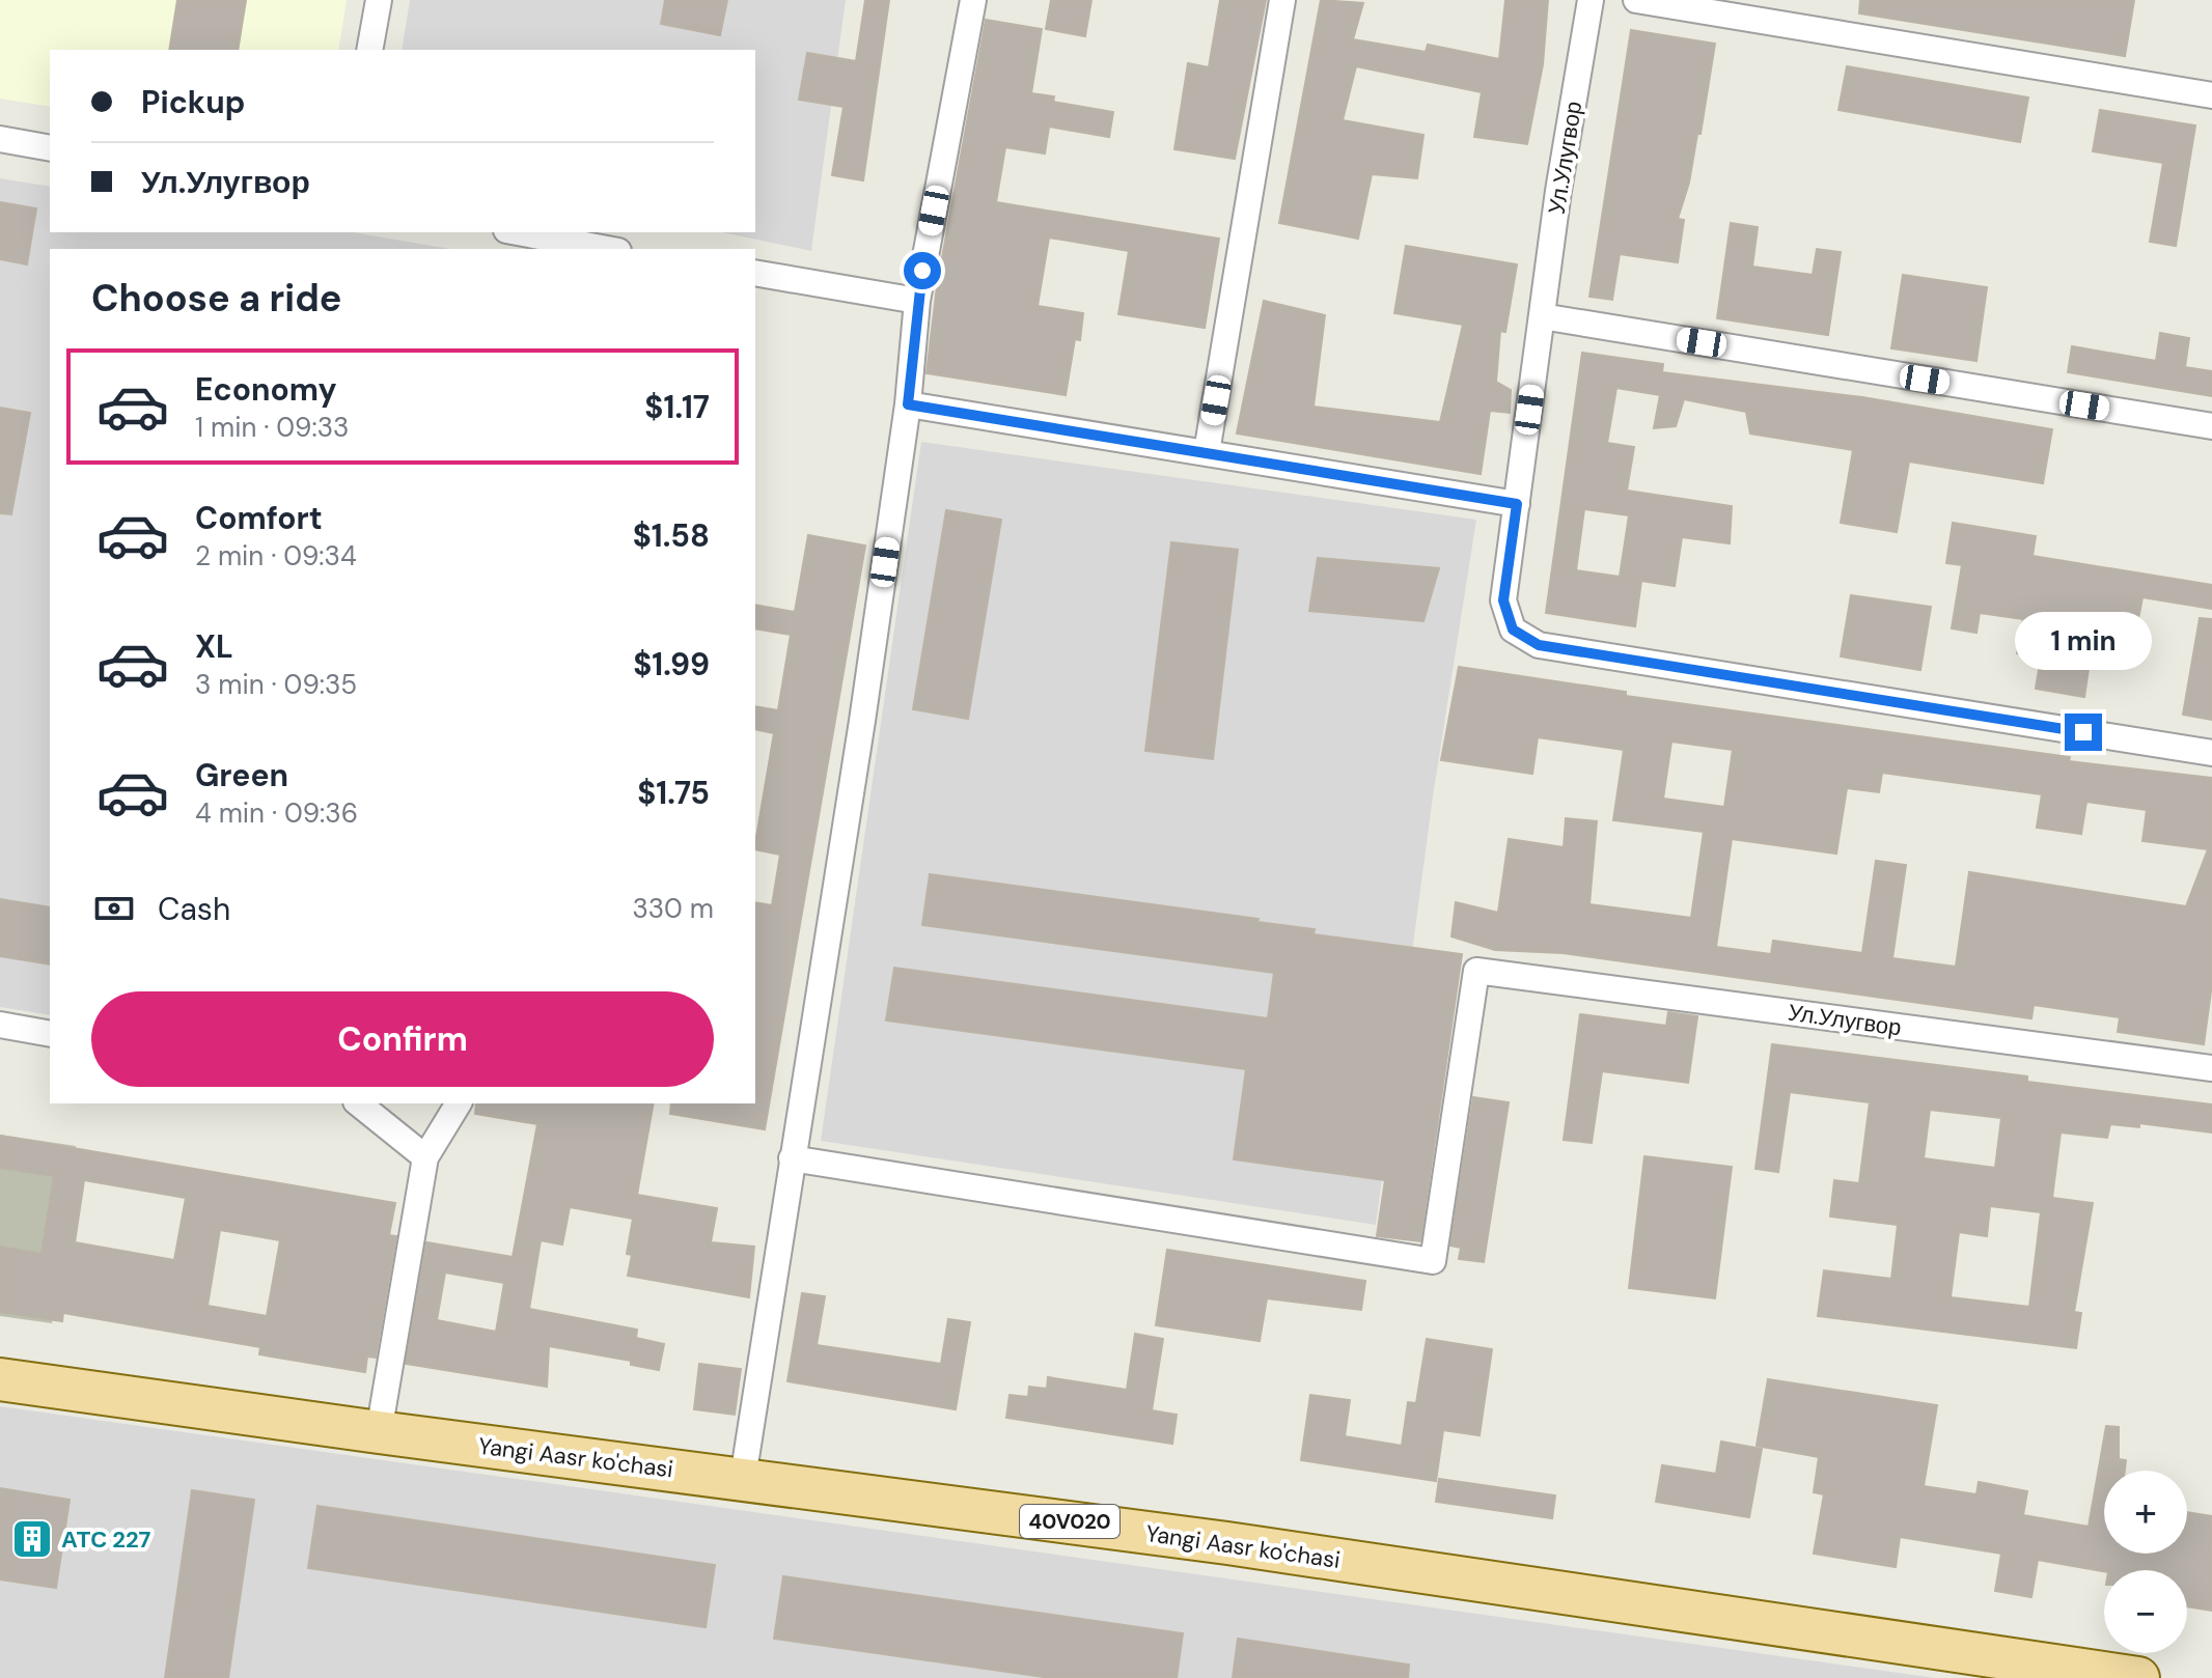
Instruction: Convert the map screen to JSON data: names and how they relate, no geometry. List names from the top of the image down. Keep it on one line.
{"streets":{"main road":["Yangi Aasr ko'chasi","40V020"],"street":["Ул.Улугвор"]},"places":{"building":["АТС 227"]},"page":{"banner":["Pickup","Ул.Улугвор"],"heading":"Choose a ride","list":[{"name":"Economy","note":"1 min · 09:33","value":"$1.17"},{"name":"Comfort","note":"2 min · 09:34","value":"$1.58"},{"name":"XL","note":"3 min · 09:35","value":"$1.99"},{"name":"Green","note":"4 min · 09:36","value":"$1.75"}],"bubble":"1 min","pay":["Cash","330 m"],"buttons":"Confirm","map_buttons":["+","−"]}}
